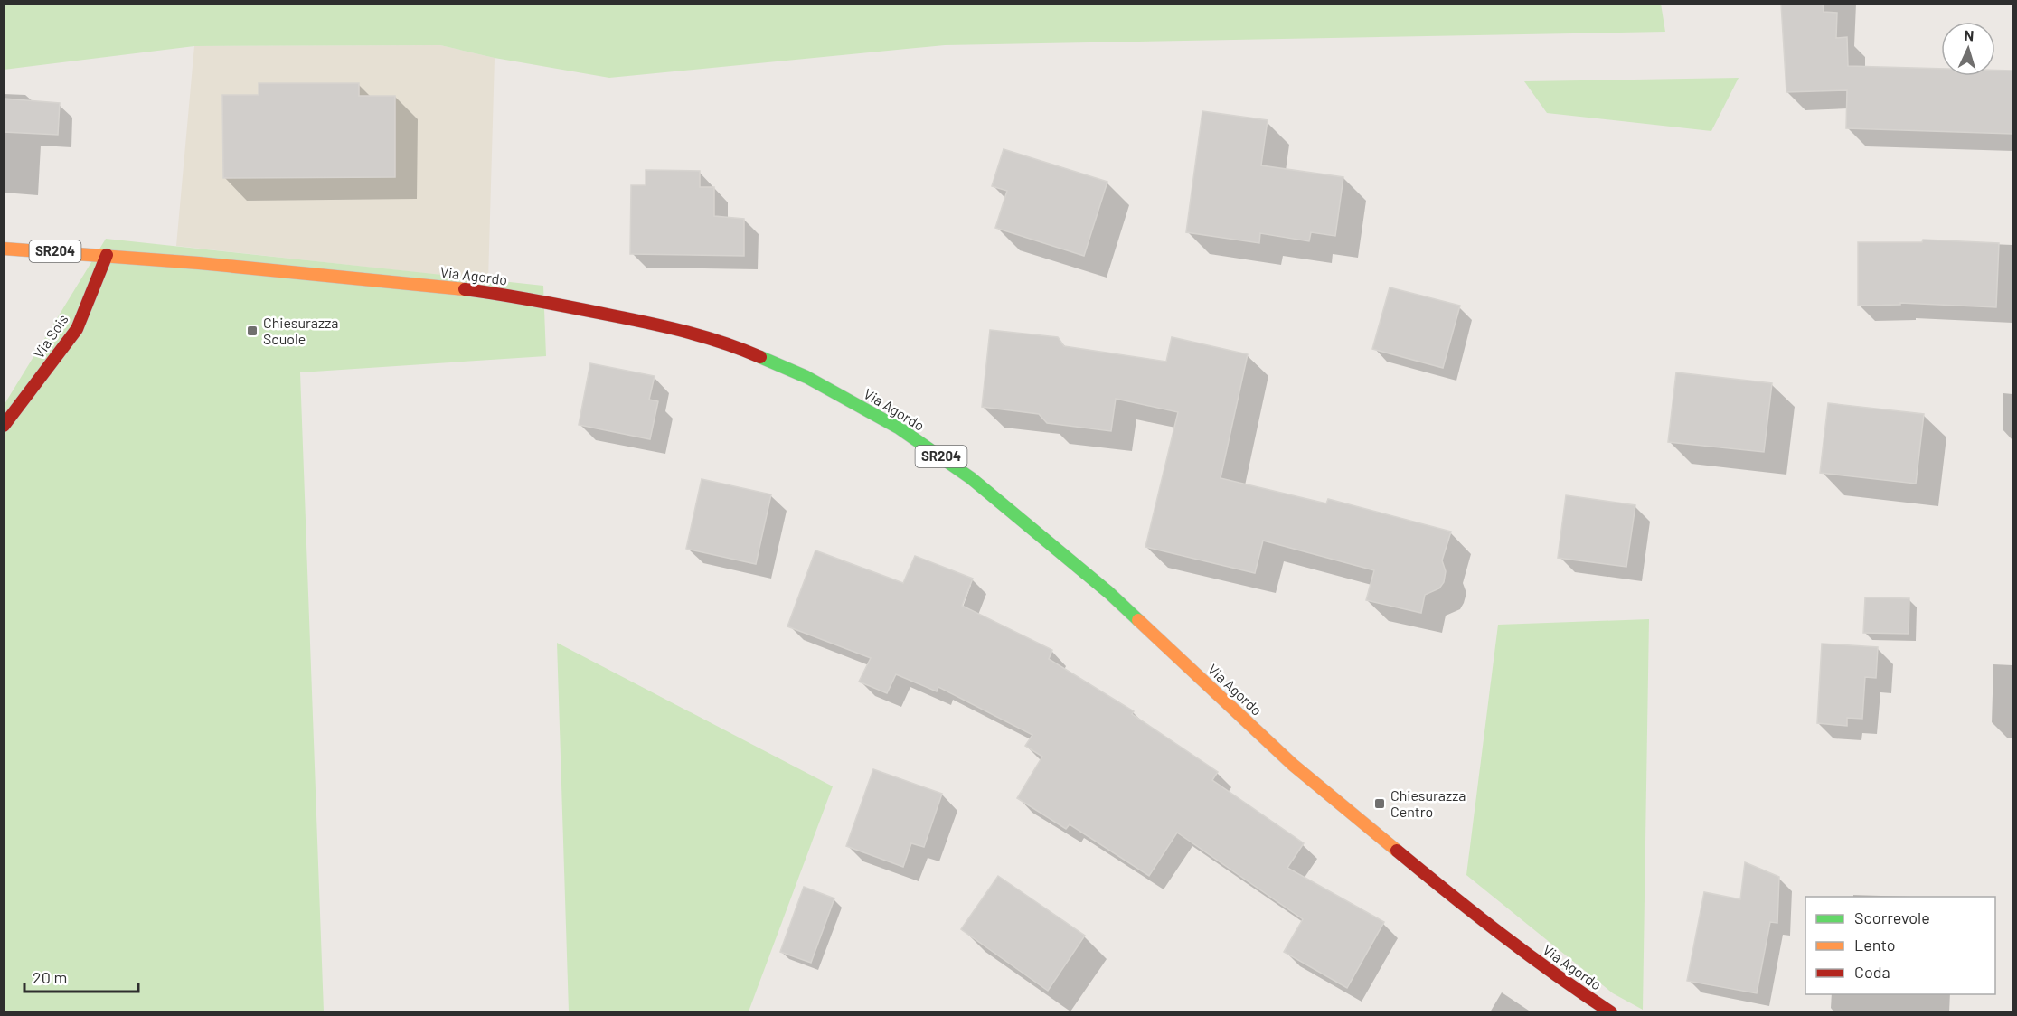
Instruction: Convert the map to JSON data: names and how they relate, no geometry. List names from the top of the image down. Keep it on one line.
{"streets":{"main road":["SR204","Via Agordo","Via Sois"]},"crossings":[["SR204","Via Agordo"],["SR204","Via Sois"],["Via Agordo","Via Sois"]],"places":{"transit":["Chiesurazza Scuole","Chiesurazza Centro"]},"legend":["Scorrevole","Lento","Coda"],"scale_bar":"20 m","north":"top"}
